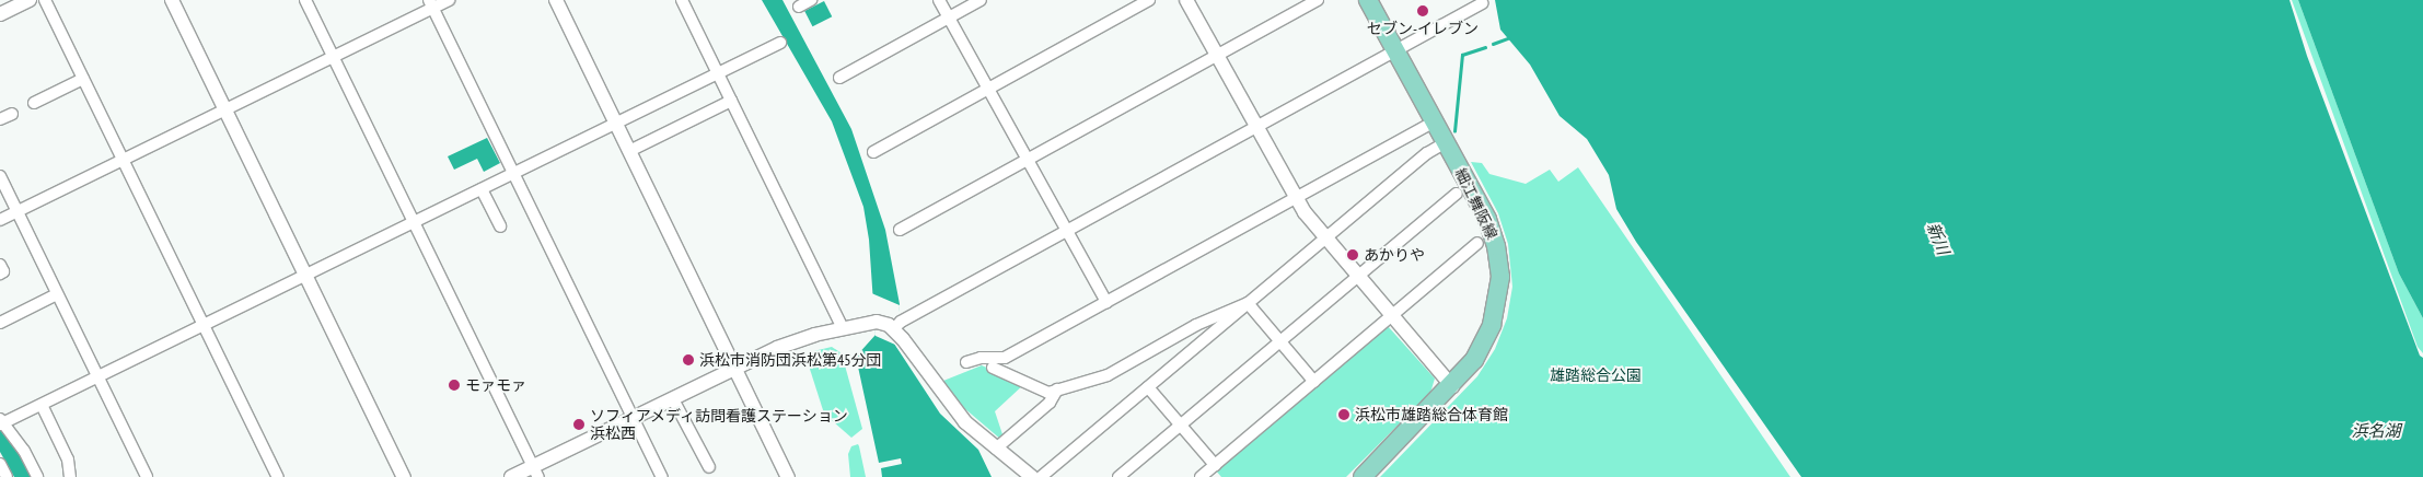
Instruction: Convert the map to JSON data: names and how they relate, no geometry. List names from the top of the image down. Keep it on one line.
{"streets":{"main road":["細江舞阪線"]},"water":["新川","浜名湖"],"parks":["雄踏総合公園"],"places":["セブン-イレブン","あかりや","浜松市消防団浜松第45分団","モァモァ","浜松市雄踏総合体育館","ソフィアメディ訪問看護ステーション 浜松西"]}
